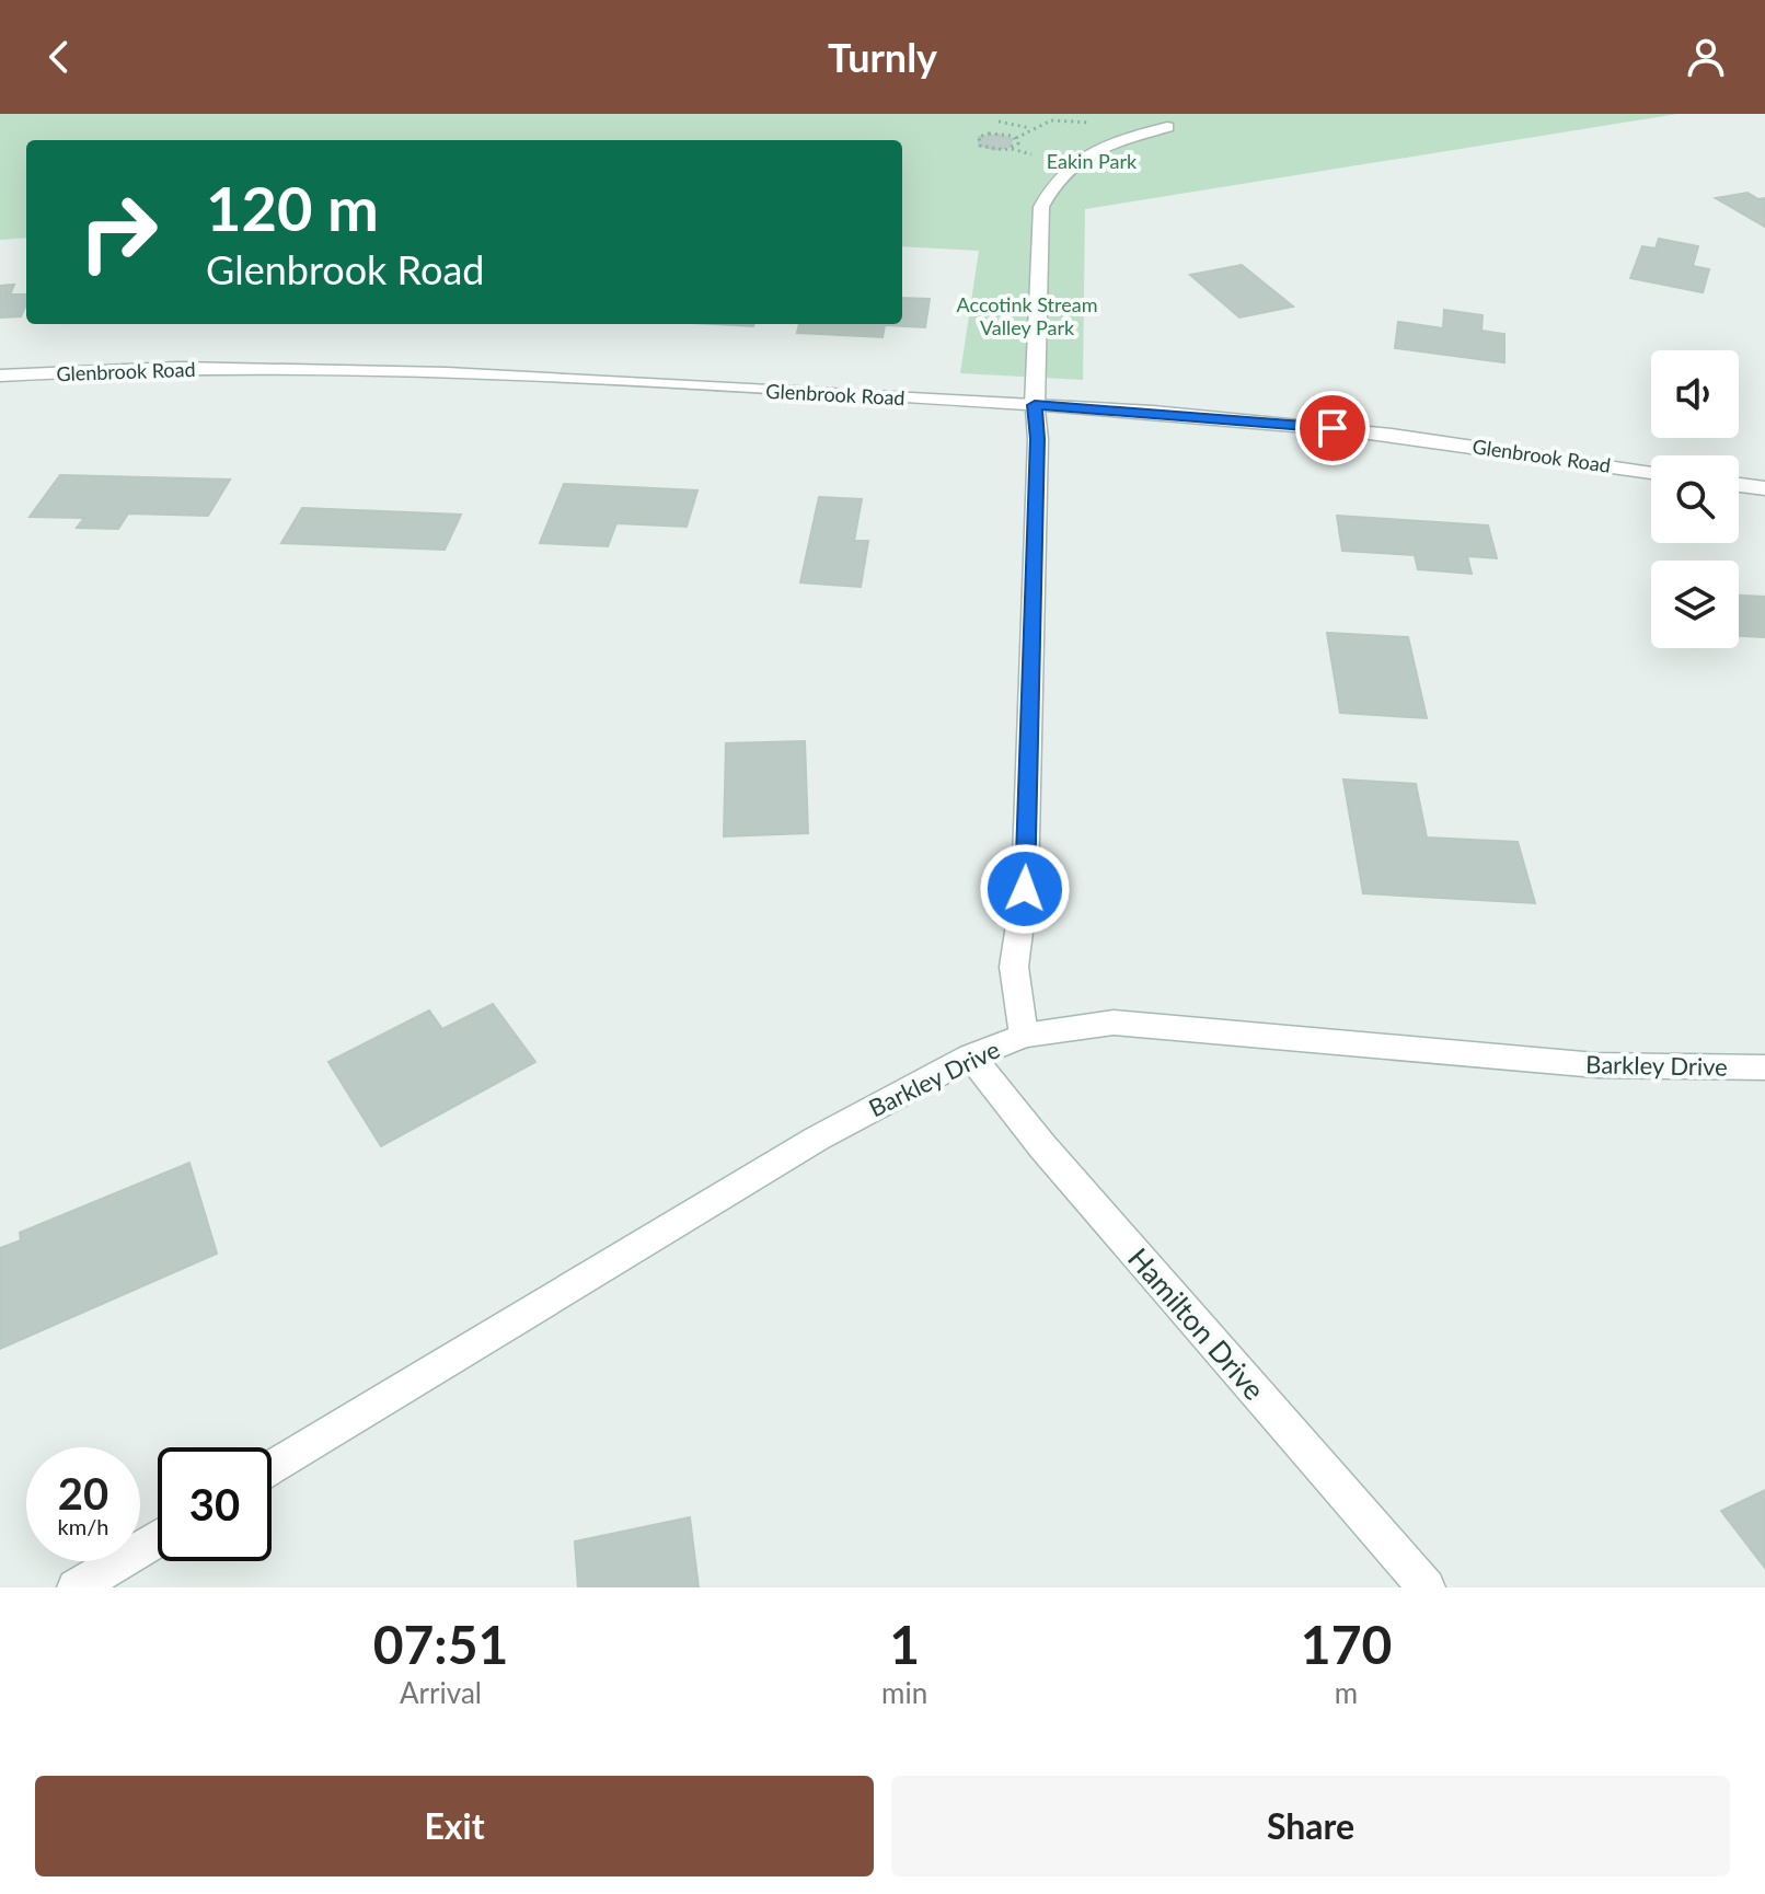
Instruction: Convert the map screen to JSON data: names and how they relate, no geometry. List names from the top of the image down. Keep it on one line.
{"streets":{"street":["Glenbrook Road","Barkley Drive","Hamilton Drive"]},"crossings":[["Barkley Drive","Hamilton Drive"]],"parks":["Eakin Park","Accotink Stream Valley Park"],"page":{"header":"Turnly","turn":["120 m","Glenbrook Road"],"speed":"20 km/h","limit":"30","eta":["07:51","Arrival","1","min","170","m"],"buttons":["Exit","Share"]}}
